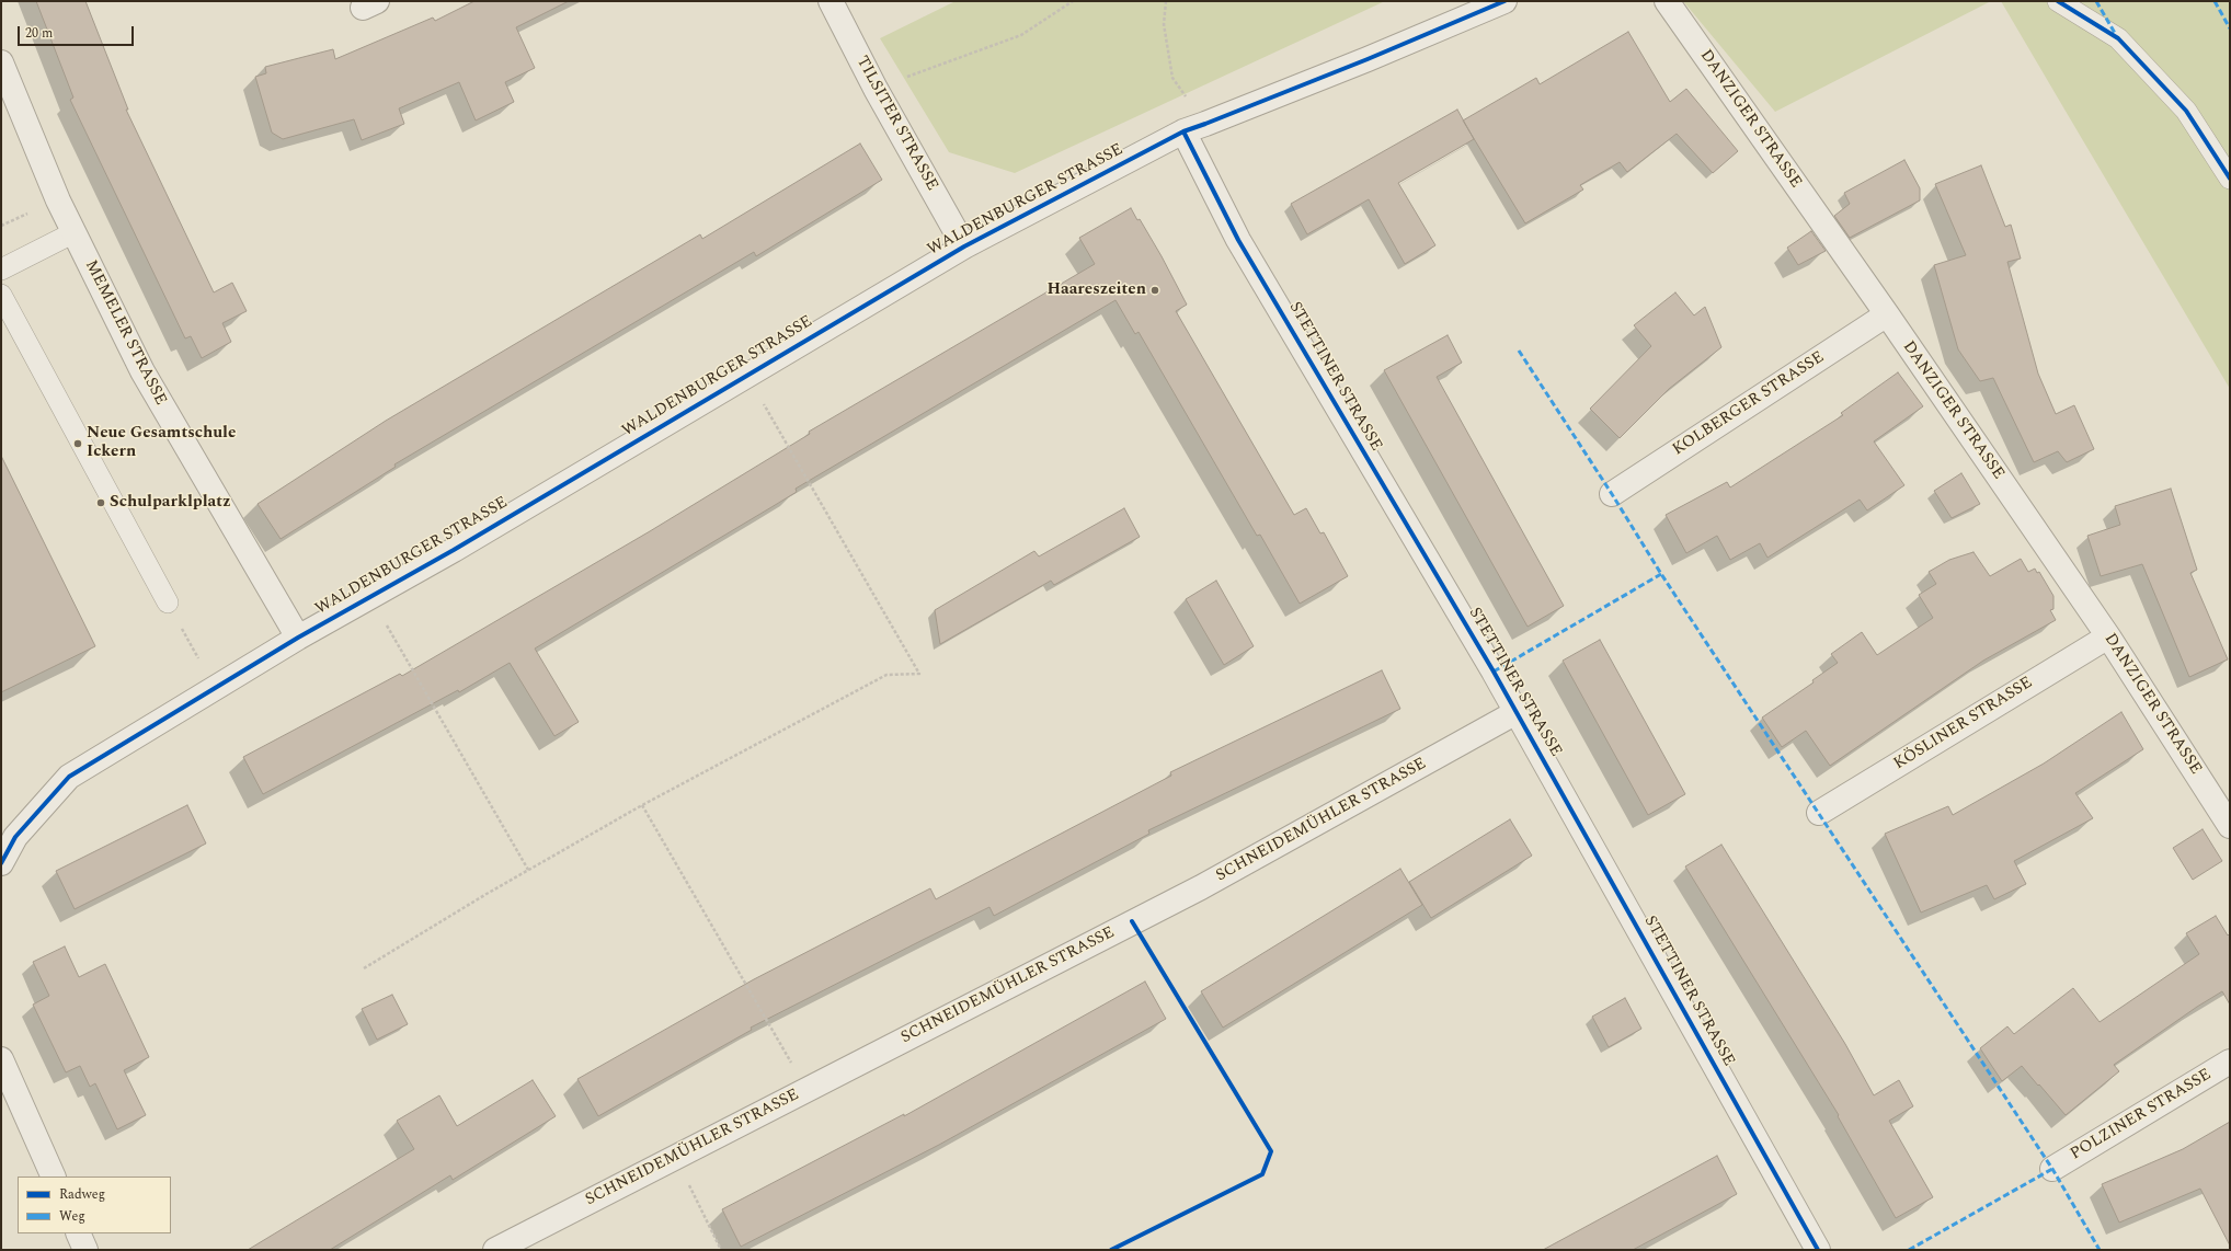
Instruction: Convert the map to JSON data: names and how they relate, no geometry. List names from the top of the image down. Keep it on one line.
{"streets":{"street":["DANZIGER STRASSE","TILSITER STRASSE","WALDENBURGER STRASSE","MEMELER STRASSE","STETTINER STRASSE","KOLBERGER STRASSE","KÖSLINER STRASSE","SCHNEIDEMÜHLER STRASSE","POLZINER STRASSE"]},"crossings":[["DANZIGER STRASSE","KOLBERGER STRASSE"],["DANZIGER STRASSE","KÖSLINER STRASSE"],["TILSITER STRASSE","WALDENBURGER STRASSE"],["WALDENBURGER STRASSE","MEMELER STRASSE"],["WALDENBURGER STRASSE","STETTINER STRASSE"],["STETTINER STRASSE","SCHNEIDEMÜHLER STRASSE"]],"places":["Haareszeiten","Neue Gesamtschule Ickern","Schulparklplatz"],"legend":["Radweg","Weg"],"scale_bar":"20 m"}
